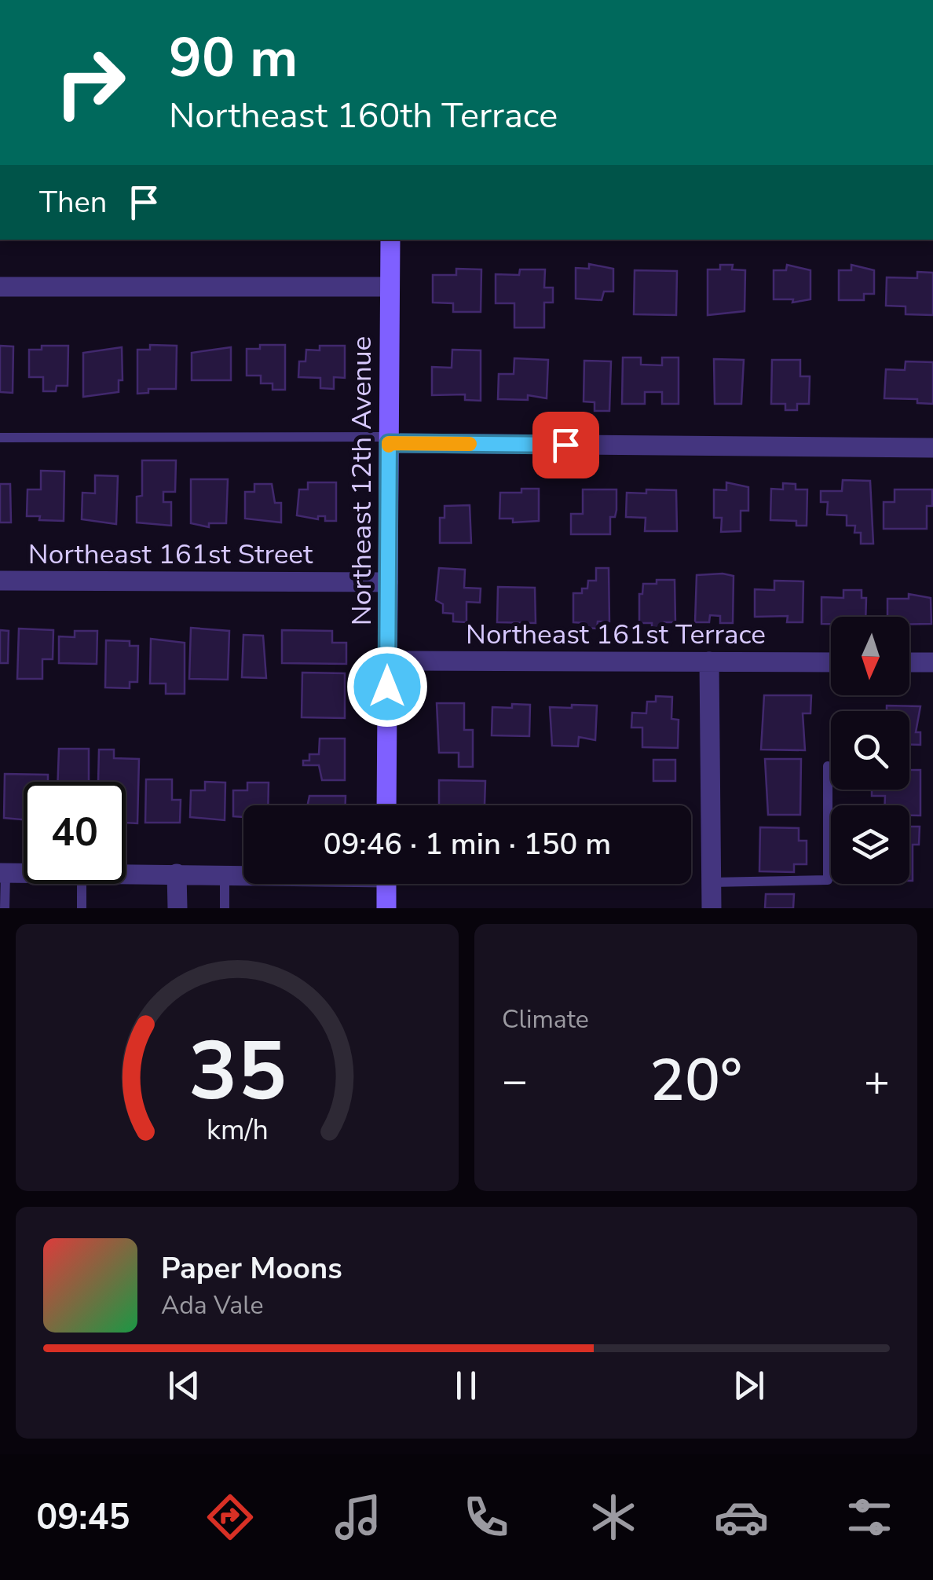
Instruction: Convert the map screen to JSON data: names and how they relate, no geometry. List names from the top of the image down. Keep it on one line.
{"streets":{"street":["Northeast 12th Avenue","Northeast 161st Street","Northeast 161st Terrace"]},"crossings":[["Northeast 12th Avenue","Northeast 161st Street"],["Northeast 12th Avenue","Northeast 161st Terrace"]],"north":"bottom","page":{"turn":["90 m","Northeast 160th Terrace"],"then":"Then","limit":"40","trip":"09:46 · 1 min · 150 m","tile":"Climate","heat":["−","20°","+"],"song":["Paper Moons","Ada Vale"],"tabs":"09:45","gauge":["35","km/h"]}}
